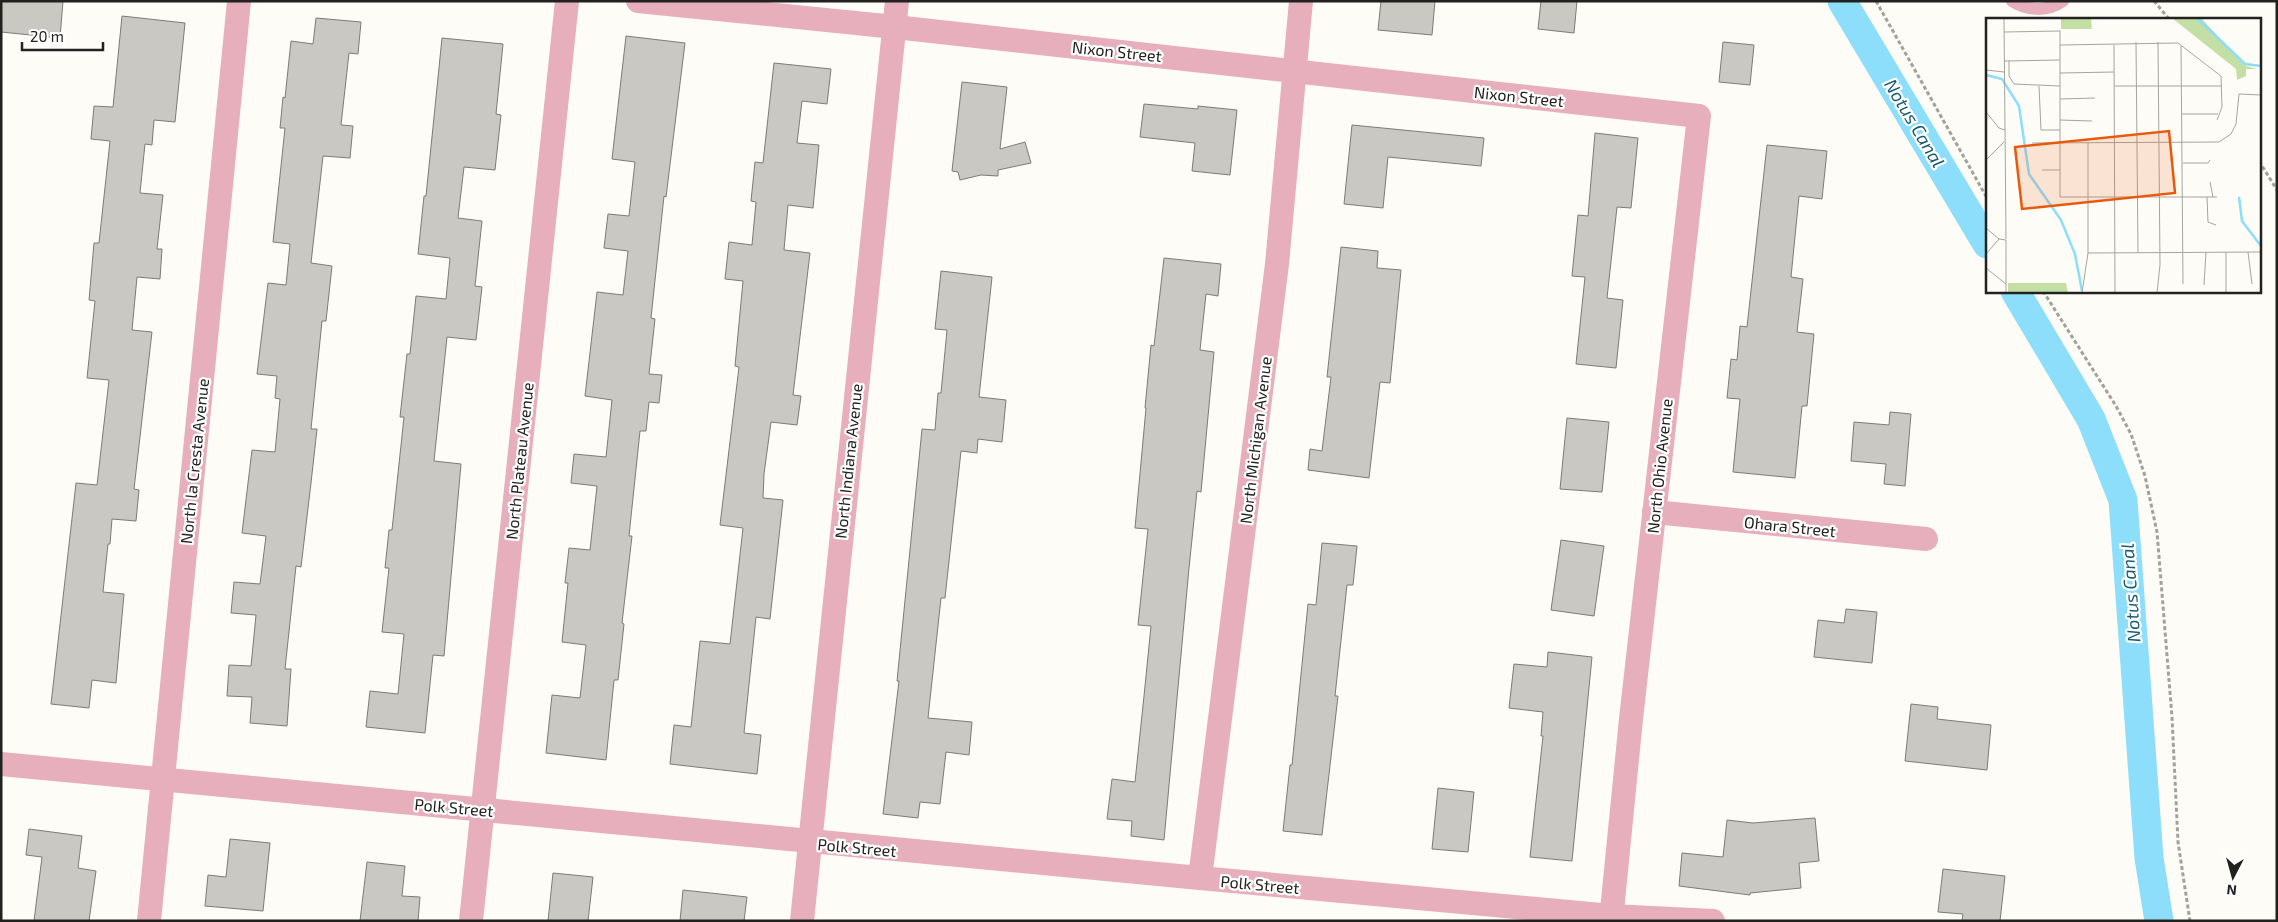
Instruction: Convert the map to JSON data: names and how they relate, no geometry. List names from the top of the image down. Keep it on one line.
{"streets":{"street":["Nixon Street","North Michigan Avenue","North la Cresta Avenue","North Plateau Avenue","North Indiana Avenue","North Ohio Avenue","Ohara Street","Polk Street"]},"crossings":[["Nixon Street","North Michigan Avenue"],["Nixon Street","North Indiana Avenue"],["Nixon Street","North Ohio Avenue"],["North Michigan Avenue","Polk Street"],["North la Cresta Avenue","Polk Street"],["North Plateau Avenue","Polk Street"],["North Indiana Avenue","Polk Street"],["North Ohio Avenue","Ohara Street"],["North Ohio Avenue","Polk Street"]],"water":["Notus Canal"],"scale_bar":"20 m","north":"bottom"}
